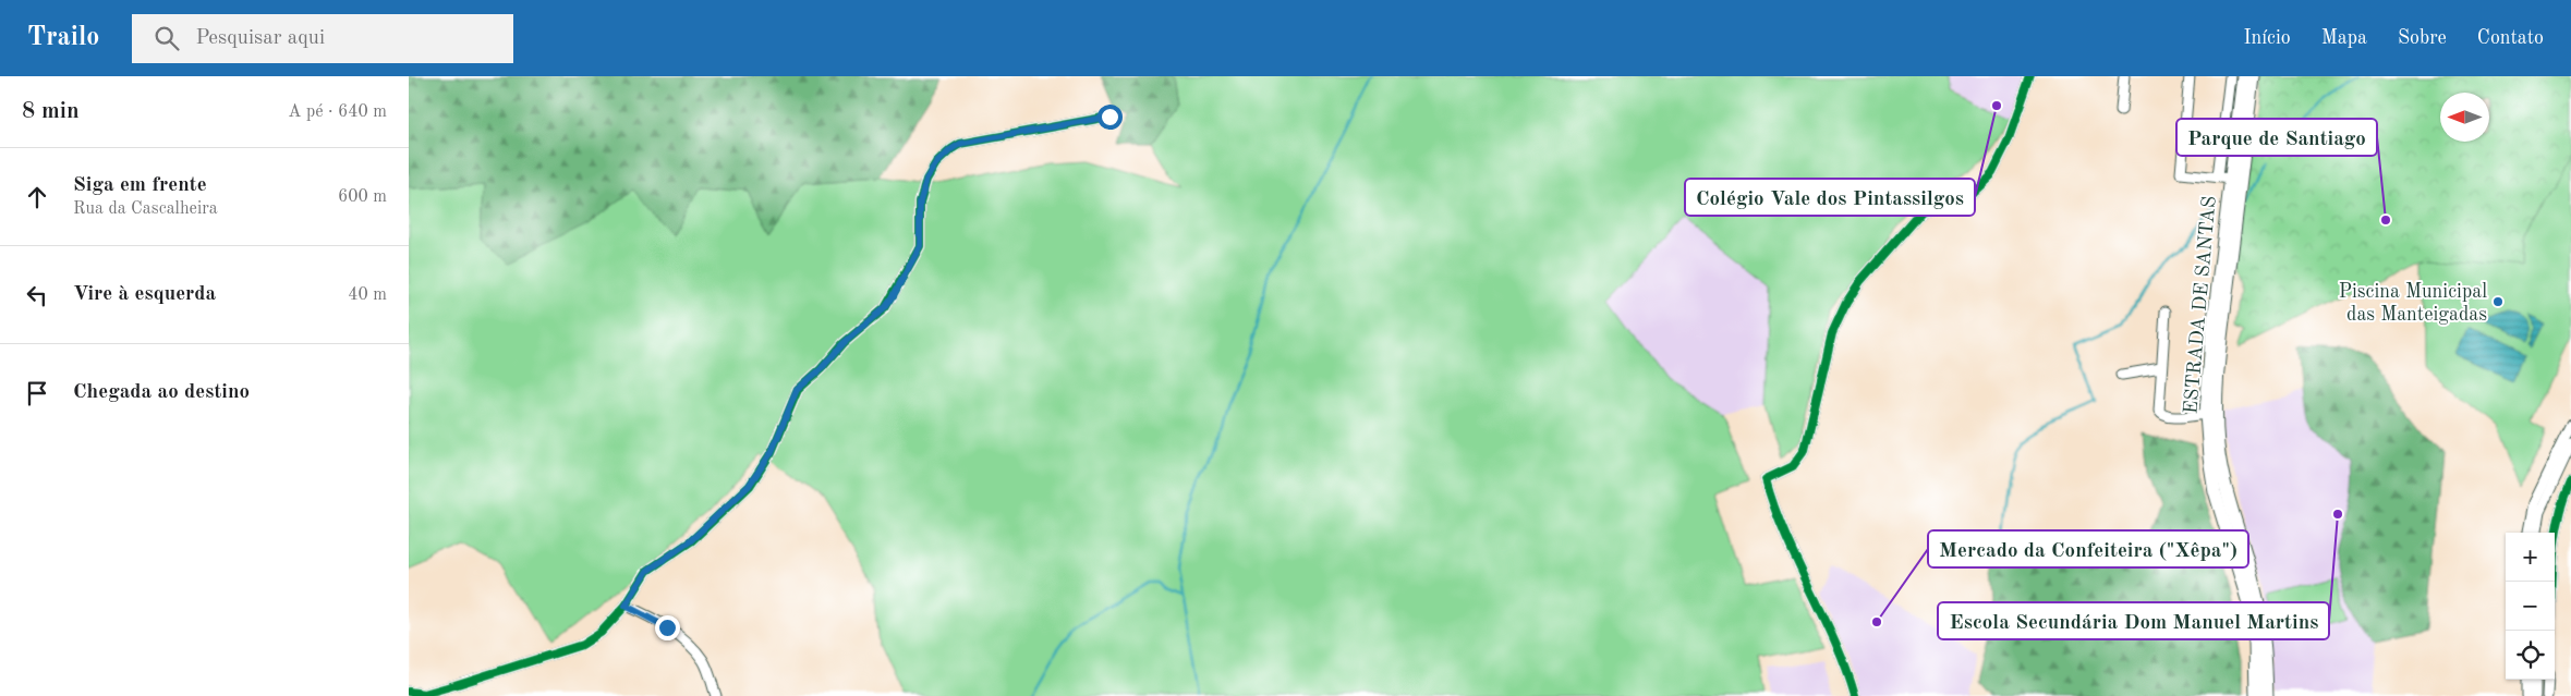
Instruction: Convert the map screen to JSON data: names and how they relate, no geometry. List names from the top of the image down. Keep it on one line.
{"streets":{"main road":["ESTRADA DE SANTAS"]},"places":["Colégio Vale dos Pintassilgos","Parque de Santiago","Piscina Municipal das Manteigadas","Escola Secundária Dom Manuel Martins","Mercado da Confeiteira (\"Xêpa\")"],"north":"left","page":{"header":"Trailo","search":"Pesquisar aqui","nav":["Início","Mapa","Sobre","Contato"],"heading":["8 min","A pé · 640 m"],"list":[["Siga em frente","Rua da Cascalheira","600 m"],["Vire à esquerda","40 m"],"Chegada ao destino"],"map_buttons":["+","−"]}}
